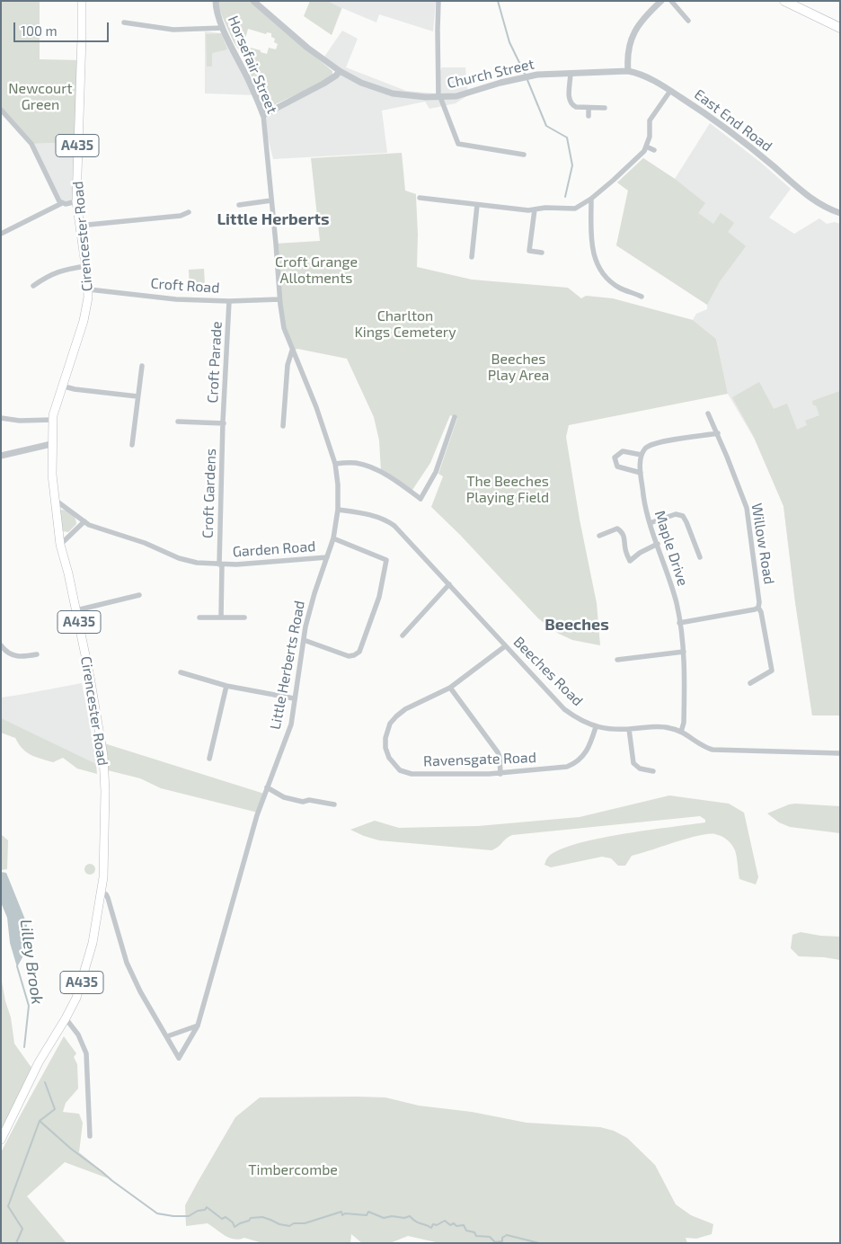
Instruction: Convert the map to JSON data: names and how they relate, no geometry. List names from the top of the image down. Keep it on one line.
{"streets":{"main road":["A435","Cirencester Road"],"street":["Horsefair Street","Church Street","East End Road","Croft Road","Croft Gardens","Willow Road","Maple Drive","Garden Road","Little Herberts Road","Beeches Road","Ravensgate Road"]},"crossings":[["Horsefair Street","Croft Road"],["Horsefair Street","Little Herberts Road"],["Church Street","East End Road"],["Cirencester Road","Croft Road"],["Cirencester Road","Garden Road"],["Croft Road","Croft Gardens"],["Croft Gardens","Garden Road"],["Maple Drive","Beeches Road"],["Garden Road","Little Herberts Road"],["Little Herberts Road","Beeches Road"],["Beeches Road","Ravensgate Road"]],"districts":["Little Herberts","Beeches"],"water":["Lilley Brook"],"parks":["Newcourt Green","Croft Grange Allotments","Charlton Kings Cemetery","Beeches Play Area","The Beeches Playing Field","Timbercombe"],"scale_bar":"100 m"}
